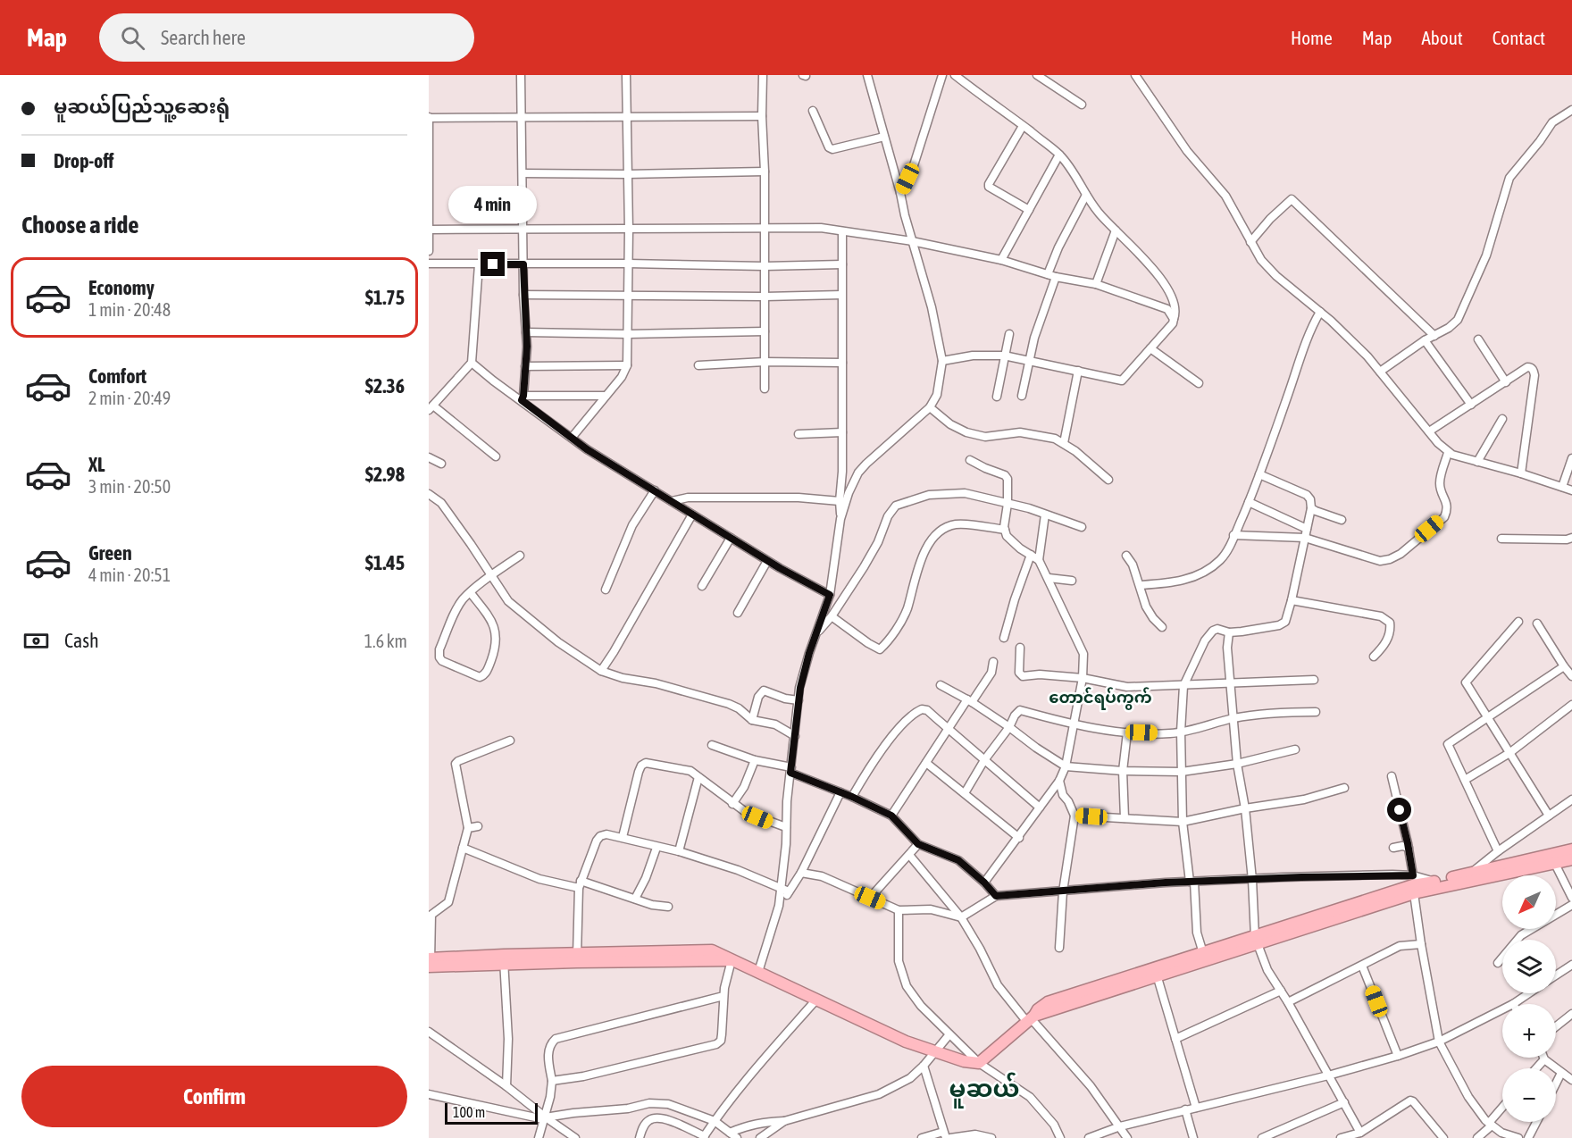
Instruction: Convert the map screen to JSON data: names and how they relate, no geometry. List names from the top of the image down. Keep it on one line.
{"districts":["တောင်ရပ်ကွက်","မူဆယ်"],"scale_bar":"100 m","north":"bottom left","page":{"header":"Map","search":"Search here","nav":["Home","Map","About","Contact"],"banner":["မူဆယ်ပြည်သူ့ဆေးရုံ","Drop-off"],"bubble":"4 min","heading":"Choose a ride","list":[{"name":"Economy","note":"1 min · 20:48","value":"$1.75"},{"name":"Comfort","note":"2 min · 20:49","value":"$2.36"},{"name":"XL","note":"3 min · 20:50","value":"$2.98"},{"name":"Green","note":"4 min · 20:51","value":"$1.45"}],"pay":["Cash","1.6 km"],"map_buttons":["+","−"],"buttons":"Confirm","scale":"100 m"}}
